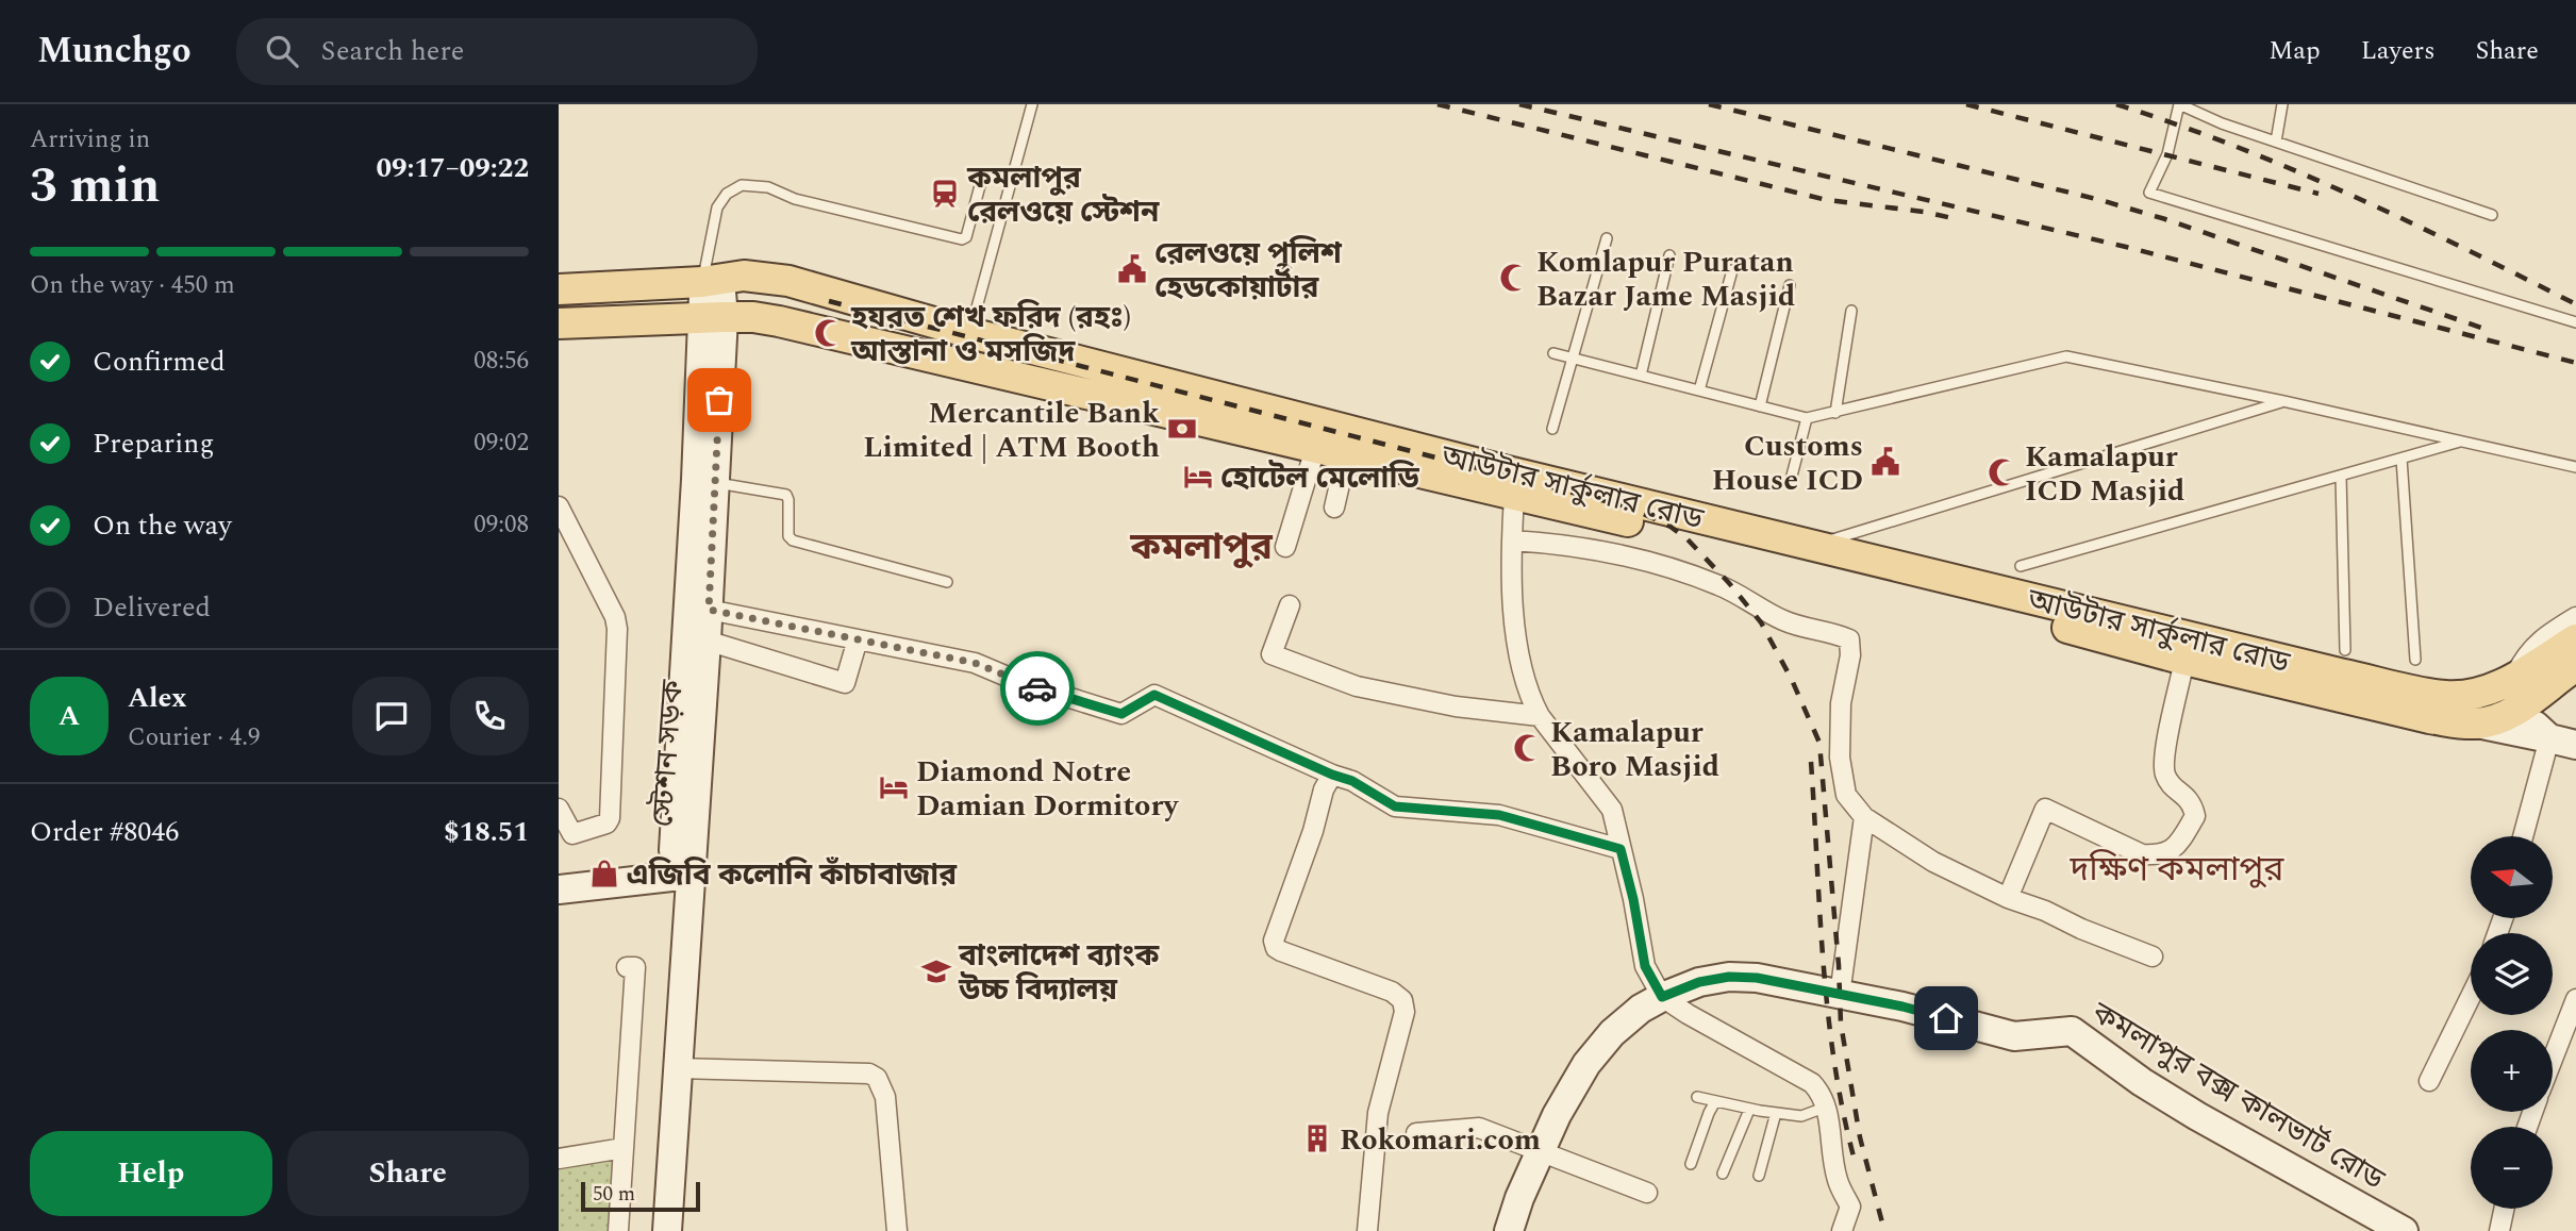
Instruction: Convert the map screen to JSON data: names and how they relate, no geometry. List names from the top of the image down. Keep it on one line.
{"streets":{"main road":["আউটার সার্কুলার রোড","স্টেশন সড়ক","কমলাপুর বক্স কালভার্ট রোড"]},"crossings":[["আউটার সার্কুলার রোড","স্টেশন সড়ক"]],"districts":["কমলাপুর","দক্ষিণ কমলাপুর"],"places":{"station":["কমলাপুর রেলওয়ে স্টেশন"],"public building":["রেলওয়ে পুলিশ হেডকোয়ার্টার","Customs House ICD"],"mosque":["Komlapur Puratan Bazar Jame Masjid","হযরত শেখ ফরিদ (রহঃ) আস্তানা ও মসজিদ","Kamalapur ICD Masjid","Kamalapur Boro Masjid"],"bank":["Mercantile Bank Limited | ATM Booth"],"hotel":["হোটেল মেলোডি","Diamond Notre Damian Dormitory"],"shop":["এজিবি কলোনি কাঁচাবাজার"],"school or university":["বাংলাদেশ ব্যাংক উচ্চ বিদ্যালয়"],"building":["Rokomari.com"]},"scale_bar":"50 m","north":"left","page":{"header":"Munchgo","search":"Search here","nav":["Map","Layers","Share"],"heading":["3 min","Arriving in","09:17–09:22"],"panel":["Alex","Courier · 4.9","Order #8046","$18.51"],"bar":"On the way · 450 m","list":[["Confirmed","08:56"],["Preparing","09:02"],["On the way","09:08"],"Delivered"],"round":"A","map_buttons":["+","−"],"buttons":["Help","Share"],"scale":"50 m"}}
